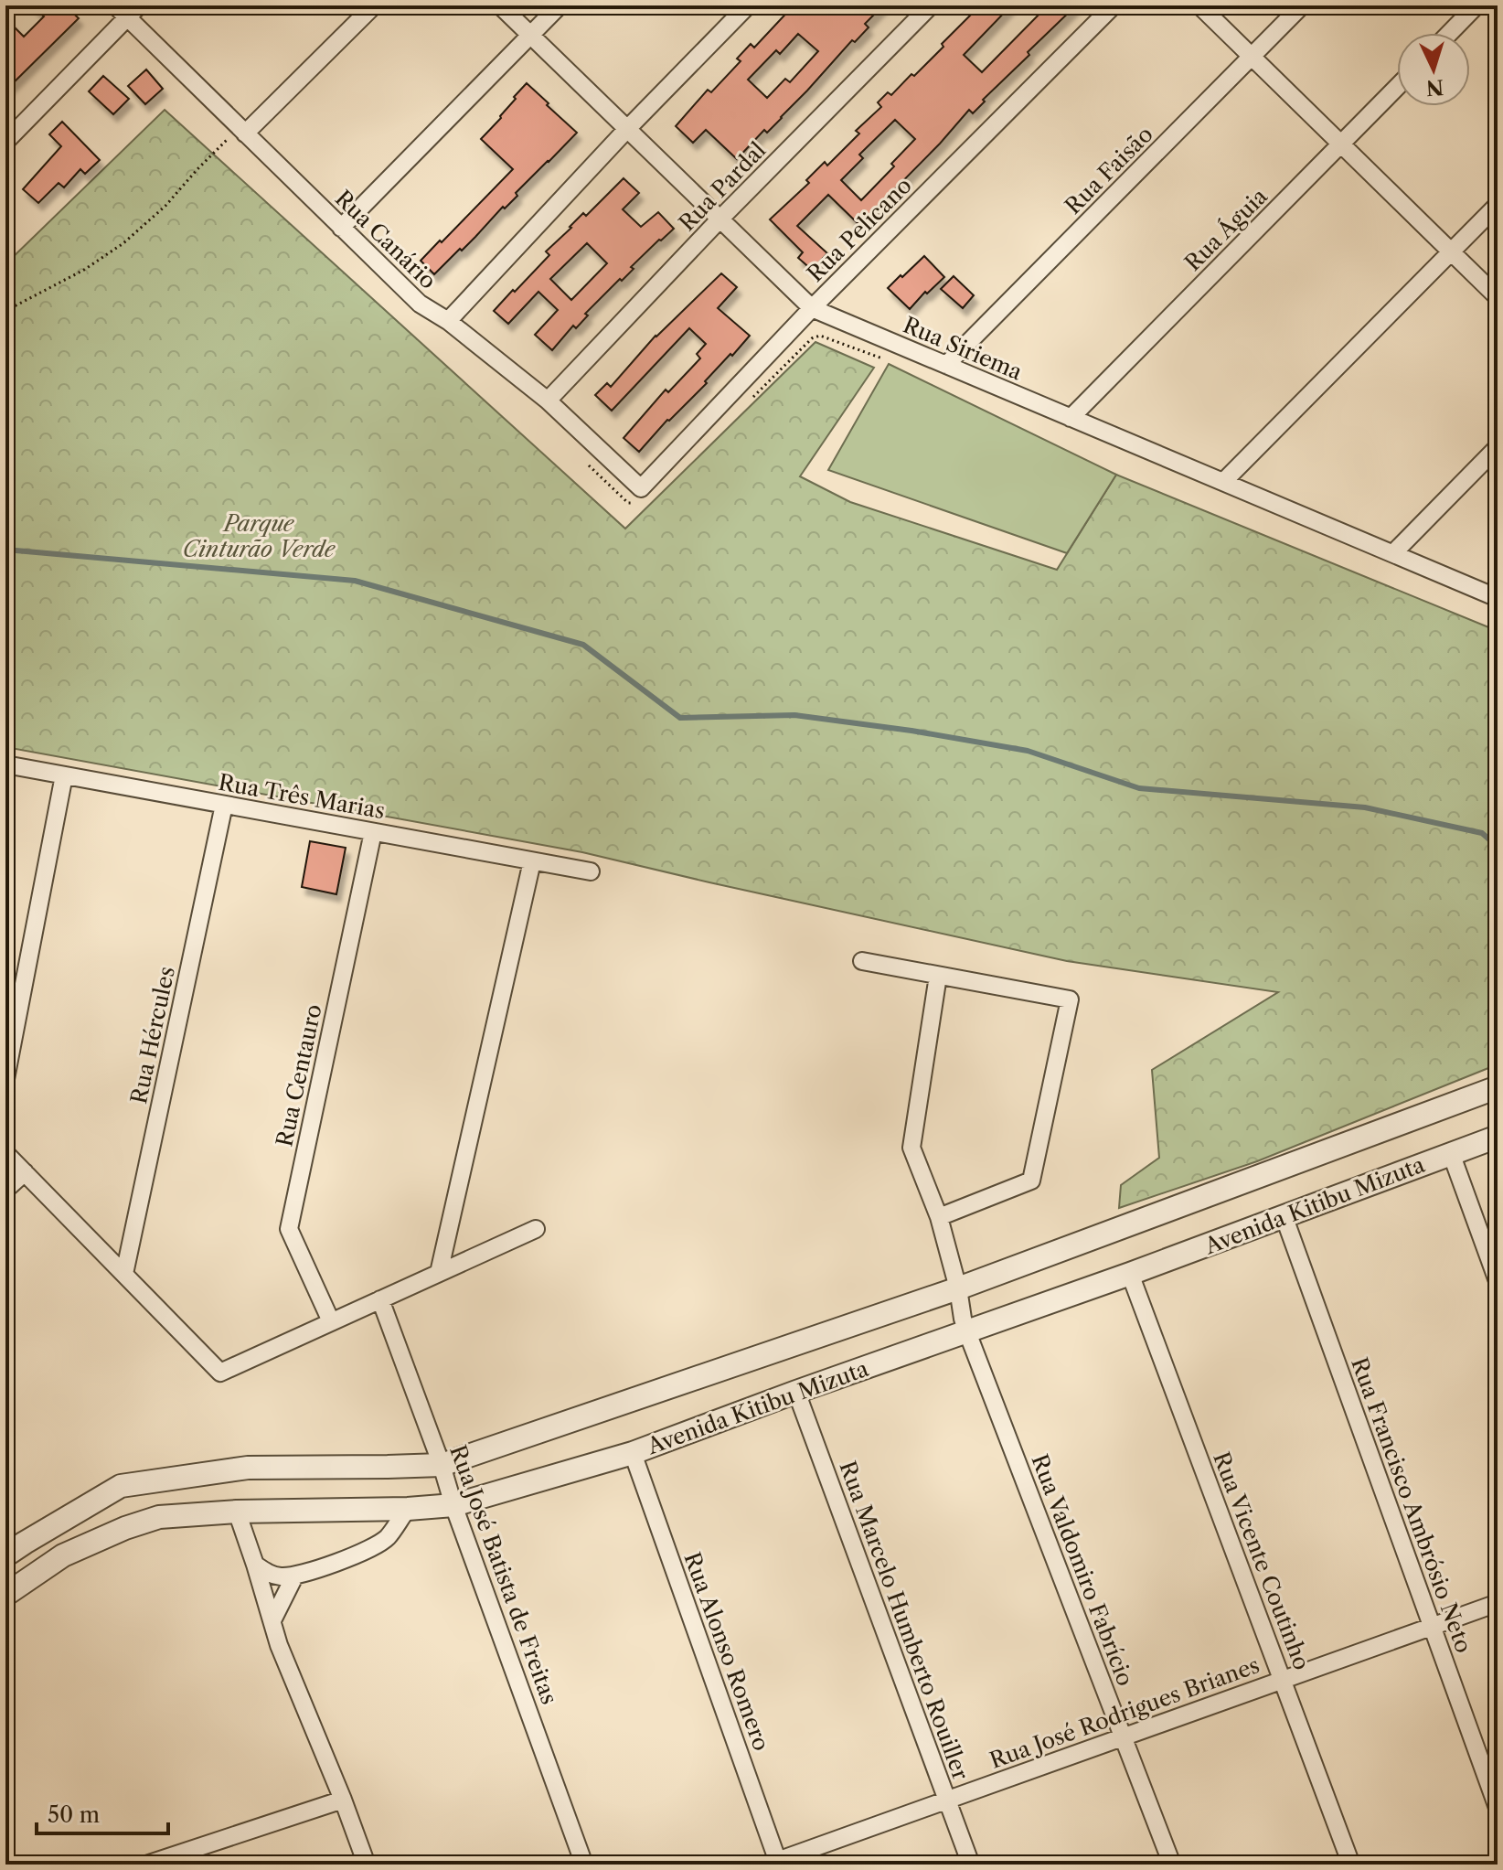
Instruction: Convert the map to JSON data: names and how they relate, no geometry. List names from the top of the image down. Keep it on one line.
{"streets":{"street":["Rua Faisão","Rua Pardal","Rua Pelicano","Rua Águia","Rua Canário","Rua Siriema","Rua Três Marias","Rua Hércules","Rua Centauro","Avenida Kitibu Mizuta","Rua Francisco Ambrósio Neto","Rua Vicente Coutinho","Rua Valdomiro Fabrício","Rua José Batista de Freitas","Rua Marcelo Humberto Rouiller","Rua Alonso Romero","Rua José Rodrigues Brianes"]},"crossings":[["Rua Faisão","Rua Siriema"],["Rua Pardal","Rua Canário"],["Rua Pardal","Rua Siriema"],["Rua Pelicano","Rua Canário"],["Rua Pelicano","Rua Siriema"],["Rua Águia","Rua Siriema"],["Rua Três Marias","Rua Hércules"],["Rua Três Marias","Rua Centauro"],["Avenida Kitibu Mizuta","Rua Francisco Ambrósio Neto"],["Avenida Kitibu Mizuta","Rua Vicente Coutinho"],["Avenida Kitibu Mizuta","Rua Valdomiro Fabrício"],["Avenida Kitibu Mizuta","Rua José Batista de Freitas"],["Avenida Kitibu Mizuta","Rua Marcelo Humberto Rouiller"],["Avenida Kitibu Mizuta","Rua Alonso Romero"],["Rua Francisco Ambrósio Neto","Rua José Rodrigues Brianes"],["Rua Vicente Coutinho","Rua José Rodrigues Brianes"],["Rua Valdomiro Fabrício","Rua José Rodrigues Brianes"],["Rua Marcelo Humberto Rouiller","Rua José Rodrigues Brianes"],["Rua Alonso Romero","Rua José Rodrigues Brianes"]],"parks":["Parque Cinturão Verde"],"scale_bar":"50 m","north":"bottom"}
